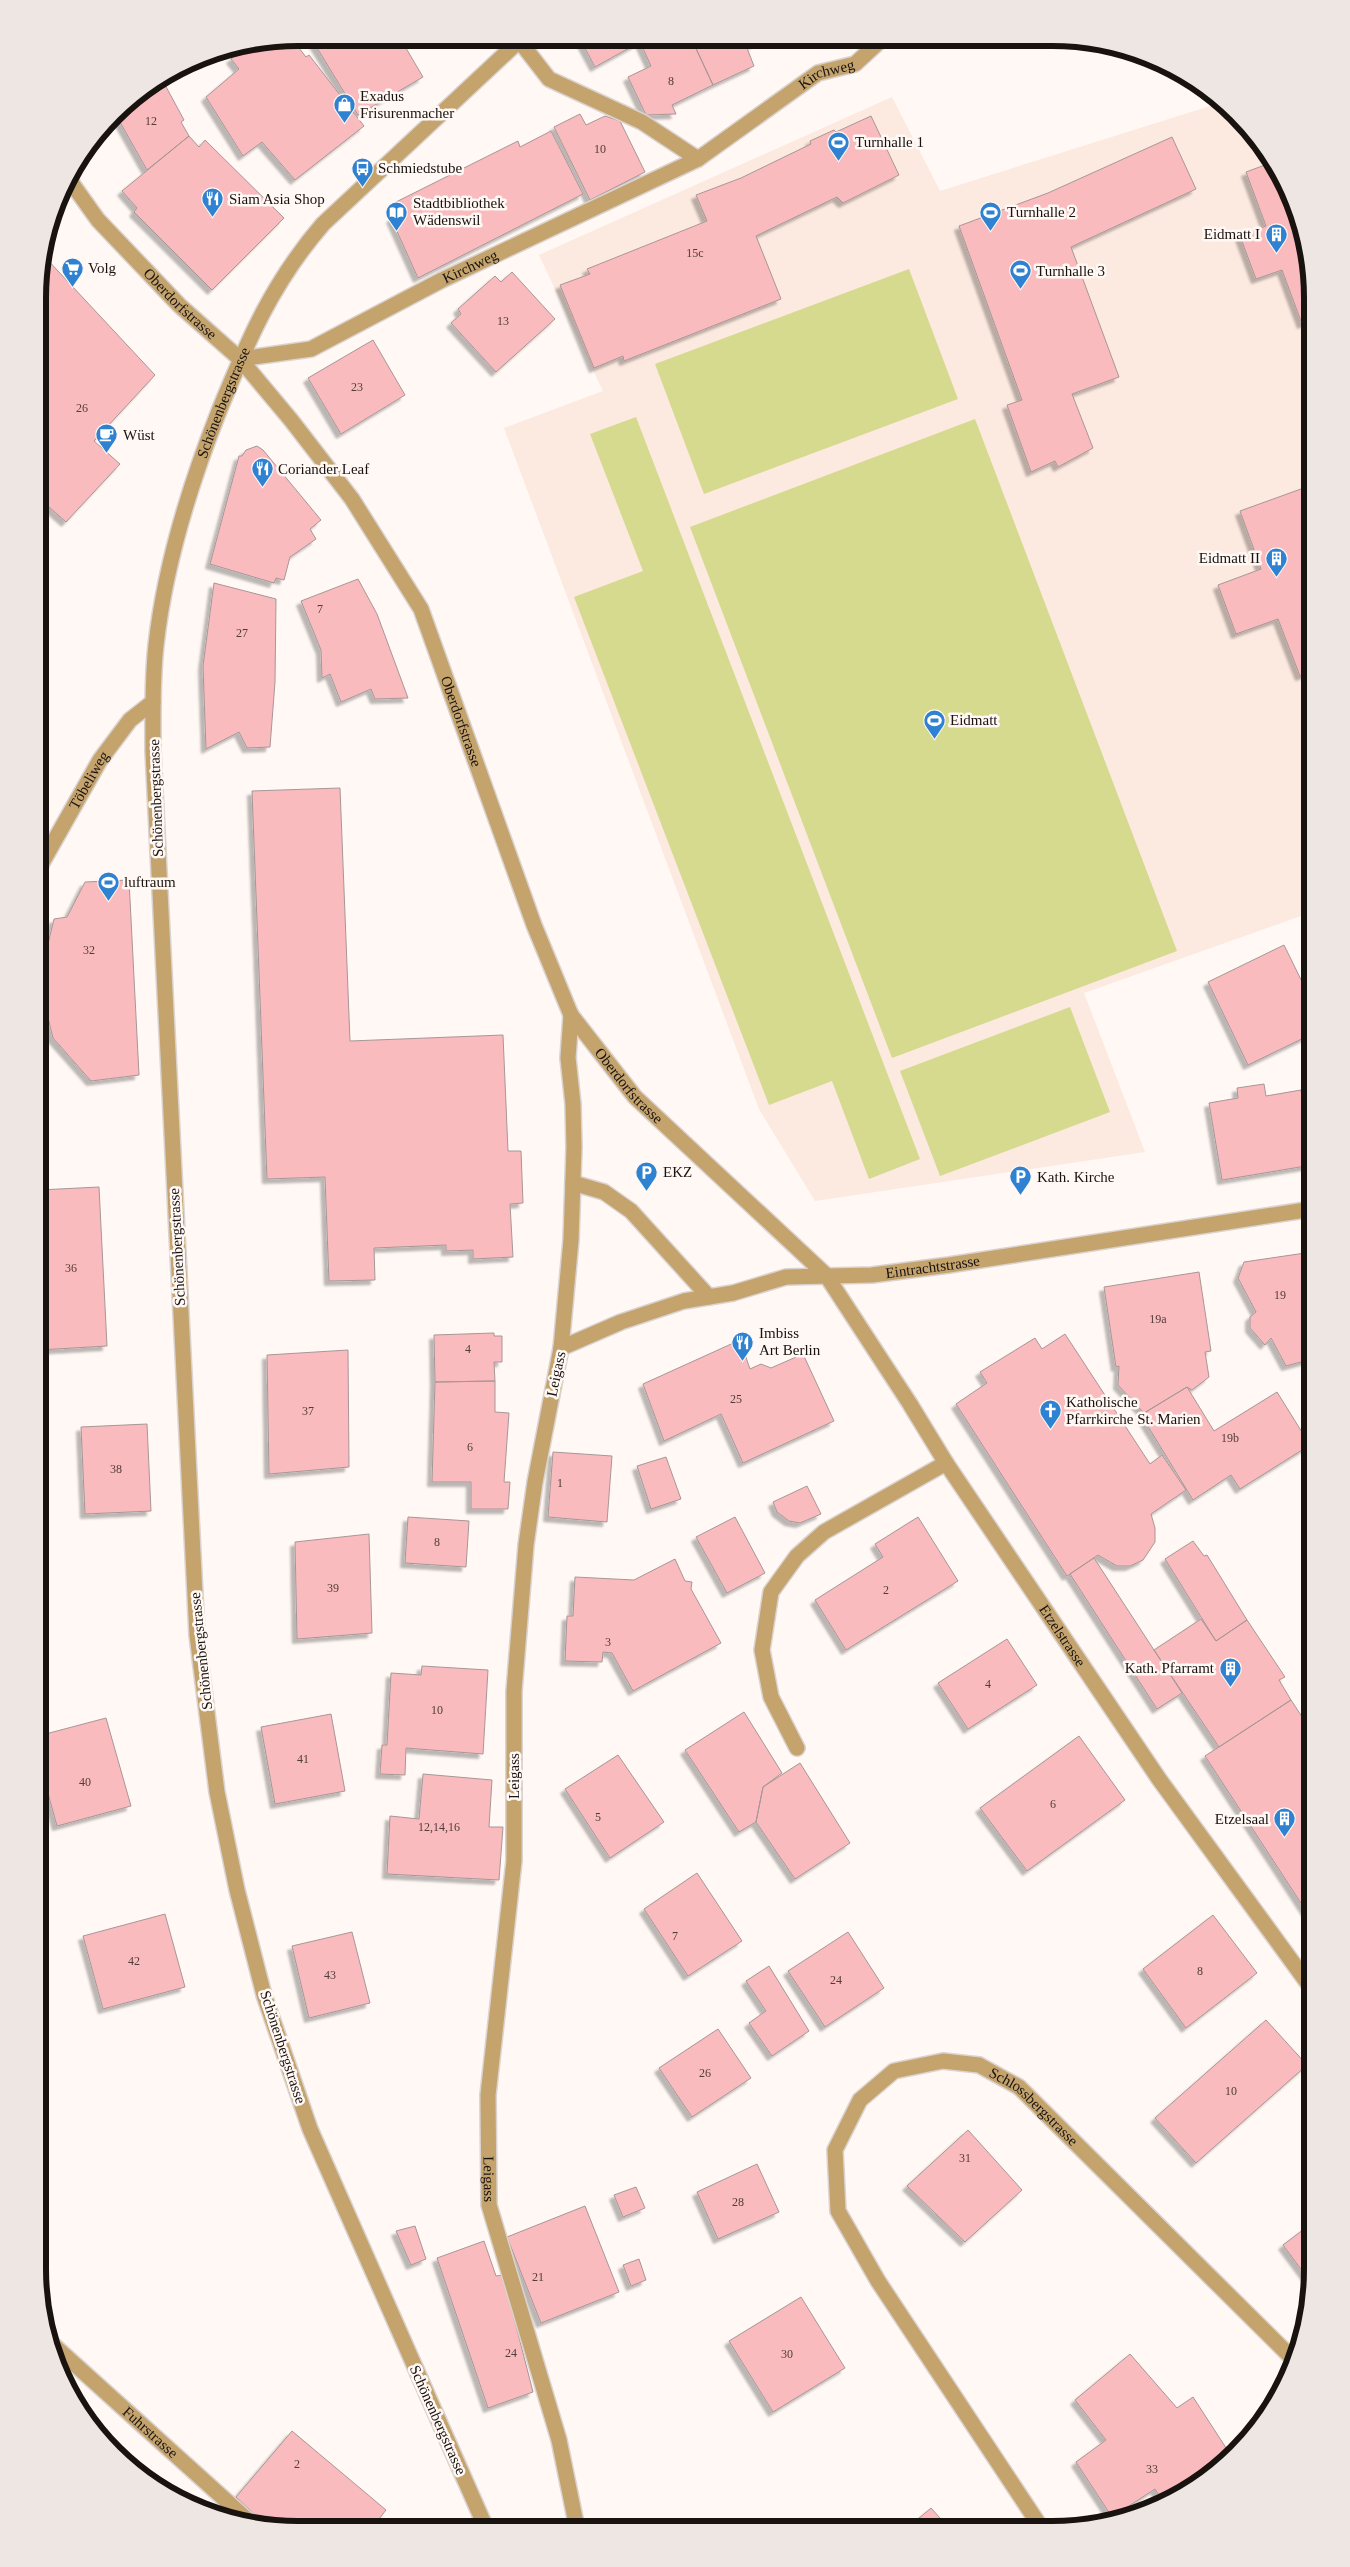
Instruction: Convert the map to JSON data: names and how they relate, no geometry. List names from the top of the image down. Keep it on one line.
{"streets":{"street":["Kirchweg","Oberdorfstrasse","Schönenbergstrasse","Töbeliweg","Eintrachtstrasse","Leigass","Etzelstrasse","Schlossbergstrasse","Fuhrstrasse"]},"crossings":[["Kirchweg","Oberdorfstrasse"],["Kirchweg","Schönenbergstrasse"],["Oberdorfstrasse","Schönenbergstrasse"],["Oberdorfstrasse","Eintrachtstrasse"],["Oberdorfstrasse","Leigass"],["Oberdorfstrasse","Etzelstrasse"],["Schönenbergstrasse","Töbeliweg"],["Eintrachtstrasse","Leigass"],["Eintrachtstrasse","Etzelstrasse"]],"places":{"shop":["Exadus Frisurenmacher"],"sports":["Turnhalle 1","Turnhalle 2","Turnhalle 3","Eidmatt","luftraum"],"bus stop":["Schmiedstube"],"restaurant":["Siam Asia Shop","Coriander Leaf","Imbiss Art Berlin"],"library":["Stadtbibliothek Wädenswil"],"building":["Eidmatt I","Eidmatt II","Kath. Pfarramt","Etzelsaal"],"supermarket":["Volg"],"cafe":["Wüst"],"parking":["EKZ","Kath. Kirche"],"church":["Katholische Pfarrkirche St. Marien"]},"house_numbers":["8","12","10","15c","13","23","26","7","27","32","36","19","19a","4","25","37","19b","6","38","1","8","39","2","3","4","10","41","40","6","5","12,14,16","7","42","8","43","24","26","10","31","28","21","24","30","2","33"]}
